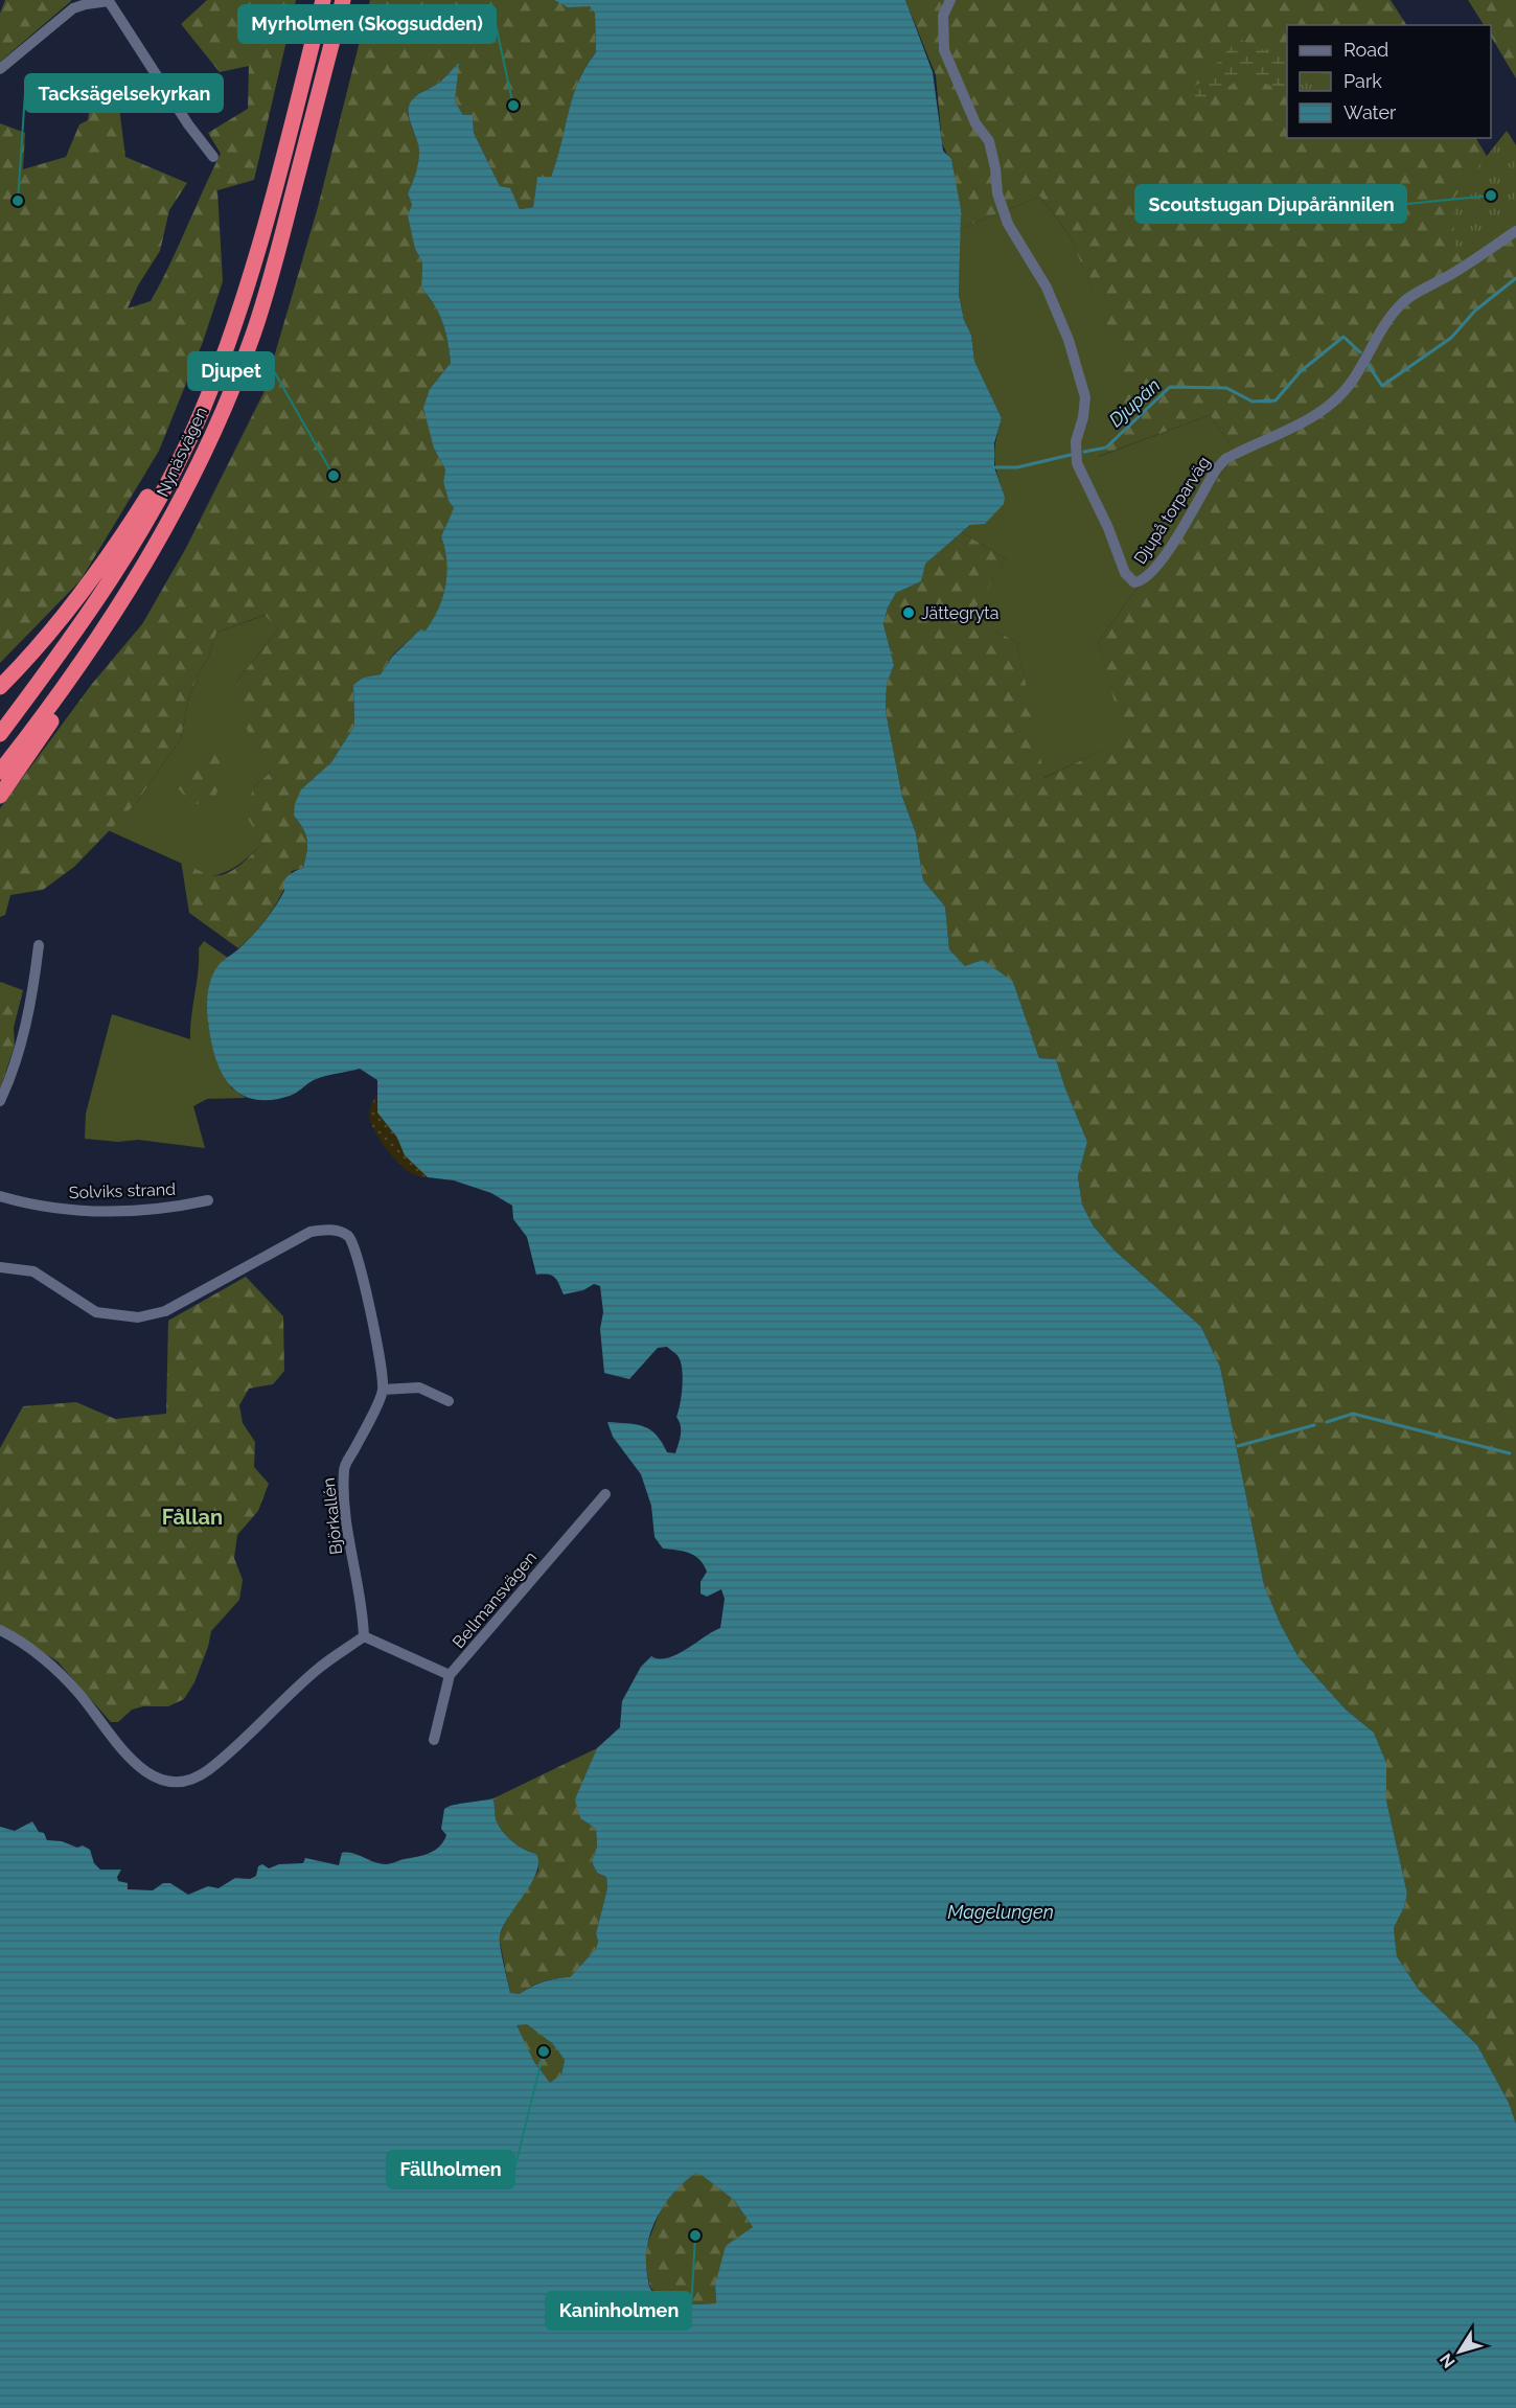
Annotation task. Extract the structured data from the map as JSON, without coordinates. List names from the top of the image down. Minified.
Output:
{"streets":{"highway":["Nynäsvägen"],"street":["Djupå torparväg","Solviks strand","Björkallén","Bellmansvägen"]},"districts":["Fållan"],"water":["Djupån","Magelungen"],"places":["Myrholmen (Skogsudden)","Scoutstugan Djupårännilen","Tacksägelsekyrkan","Djupet","Jättegryta","Fällholmen","Kaninholmen"],"legend":["Road","Park","Water"],"north":"bottom left"}
